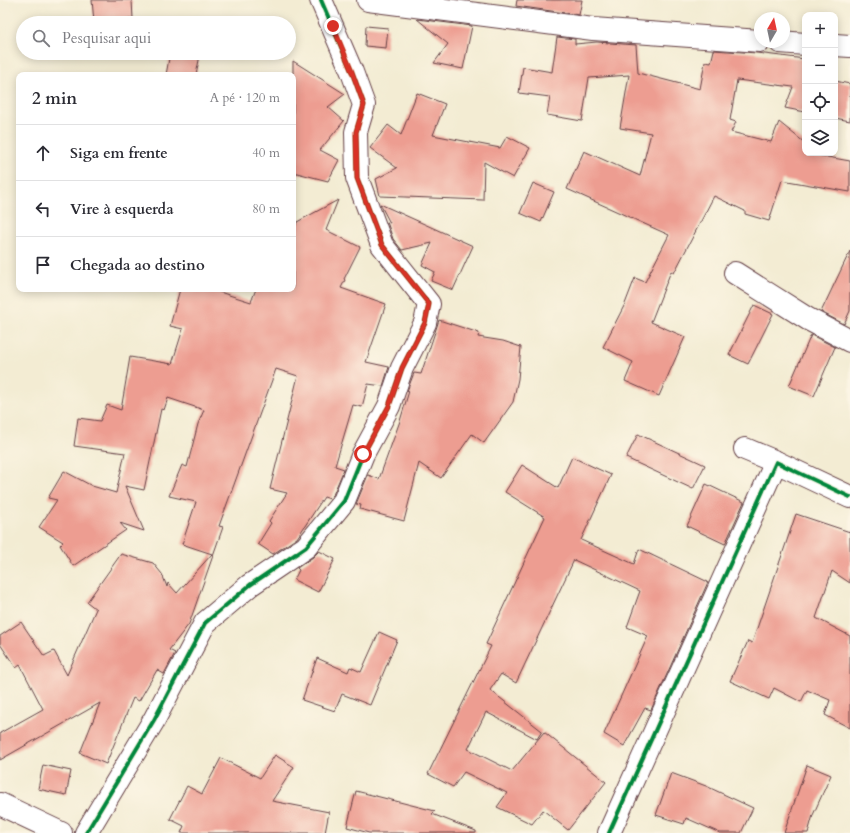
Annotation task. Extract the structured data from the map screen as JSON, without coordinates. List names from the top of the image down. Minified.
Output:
{"north":"top","page":{"map_buttons":["+","−"],"search":"Pesquisar aqui","heading":["2 min","A pé · 120 m"],"list":[["Siga em frente","40 m"],["Vire à esquerda","80 m"],"Chegada ao destino"]}}
